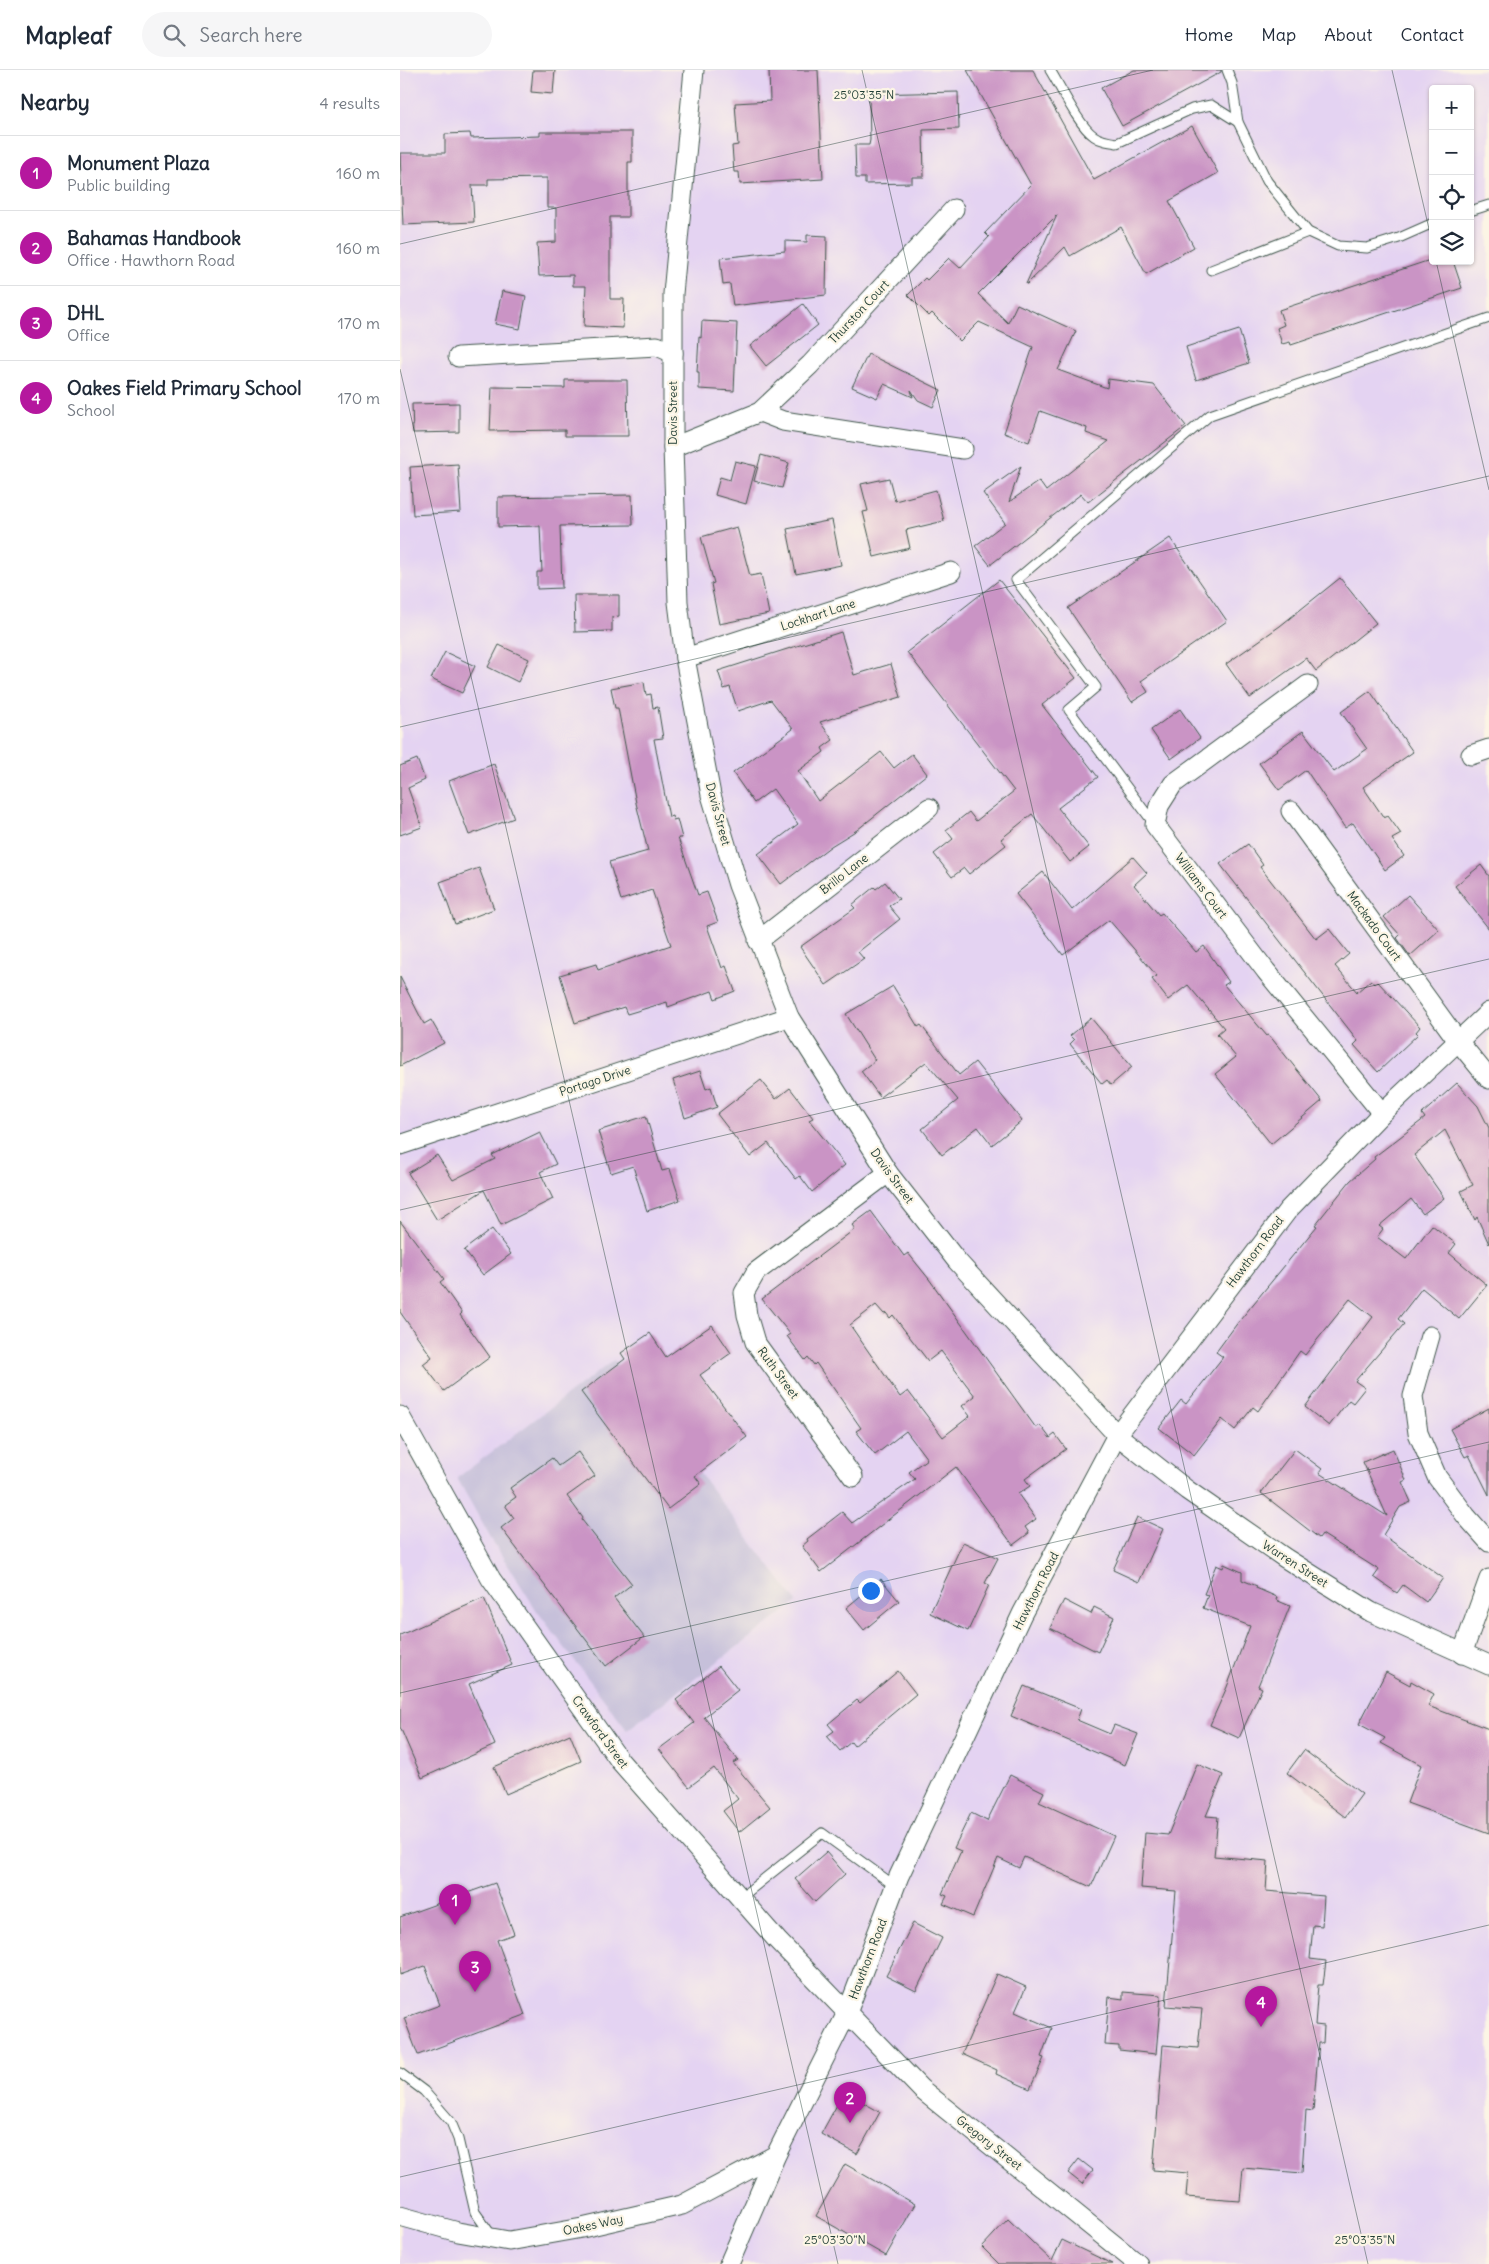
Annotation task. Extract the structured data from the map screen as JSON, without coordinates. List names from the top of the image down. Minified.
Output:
{"streets":{"street":["Thurston Court","Davis Street","Lockhart Lane","Brillo Lane","Williams Court","Mackado Court","Portago Drive","Hawthorn Road","Ruth Street","Warren Street","Crawford Street","Gregory Street","Oakes Way"]},"crossings":[["Thurston Court","Davis Street"],["Davis Street","Lockhart Lane"],["Davis Street","Brillo Lane"],["Davis Street","Portago Drive"],["Davis Street","Hawthorn Road"],["Davis Street","Ruth Street"],["Davis Street","Warren Street"],["Williams Court","Hawthorn Road"],["Mackado Court","Hawthorn Road"],["Hawthorn Road","Warren Street"],["Hawthorn Road","Crawford Street"],["Hawthorn Road","Gregory Street"],["Hawthorn Road","Oakes Way"],["Crawford Street","Gregory Street"]],"page":{"header":"Mapleaf","search":"Search here","nav":["Home","Map","About","Contact"],"heading":["Nearby","4 results"],"map_buttons":["+","−"],"list":[{"mark":"1","name":"Monument Plaza","note":"Public building","value":"160 m"},{"mark":"2","name":"Bahamas Handbook","note":"Office · Hawthorn Road","value":"160 m"},{"mark":"3","name":"DHL","note":"Office","value":"170 m"},{"mark":"4","name":"Oakes Field Primary School","note":"School","value":"170 m"}],"pins":["1","3","4","2"]},"coordinates":["25°03'35\"N","25°03'30\"N"]}
